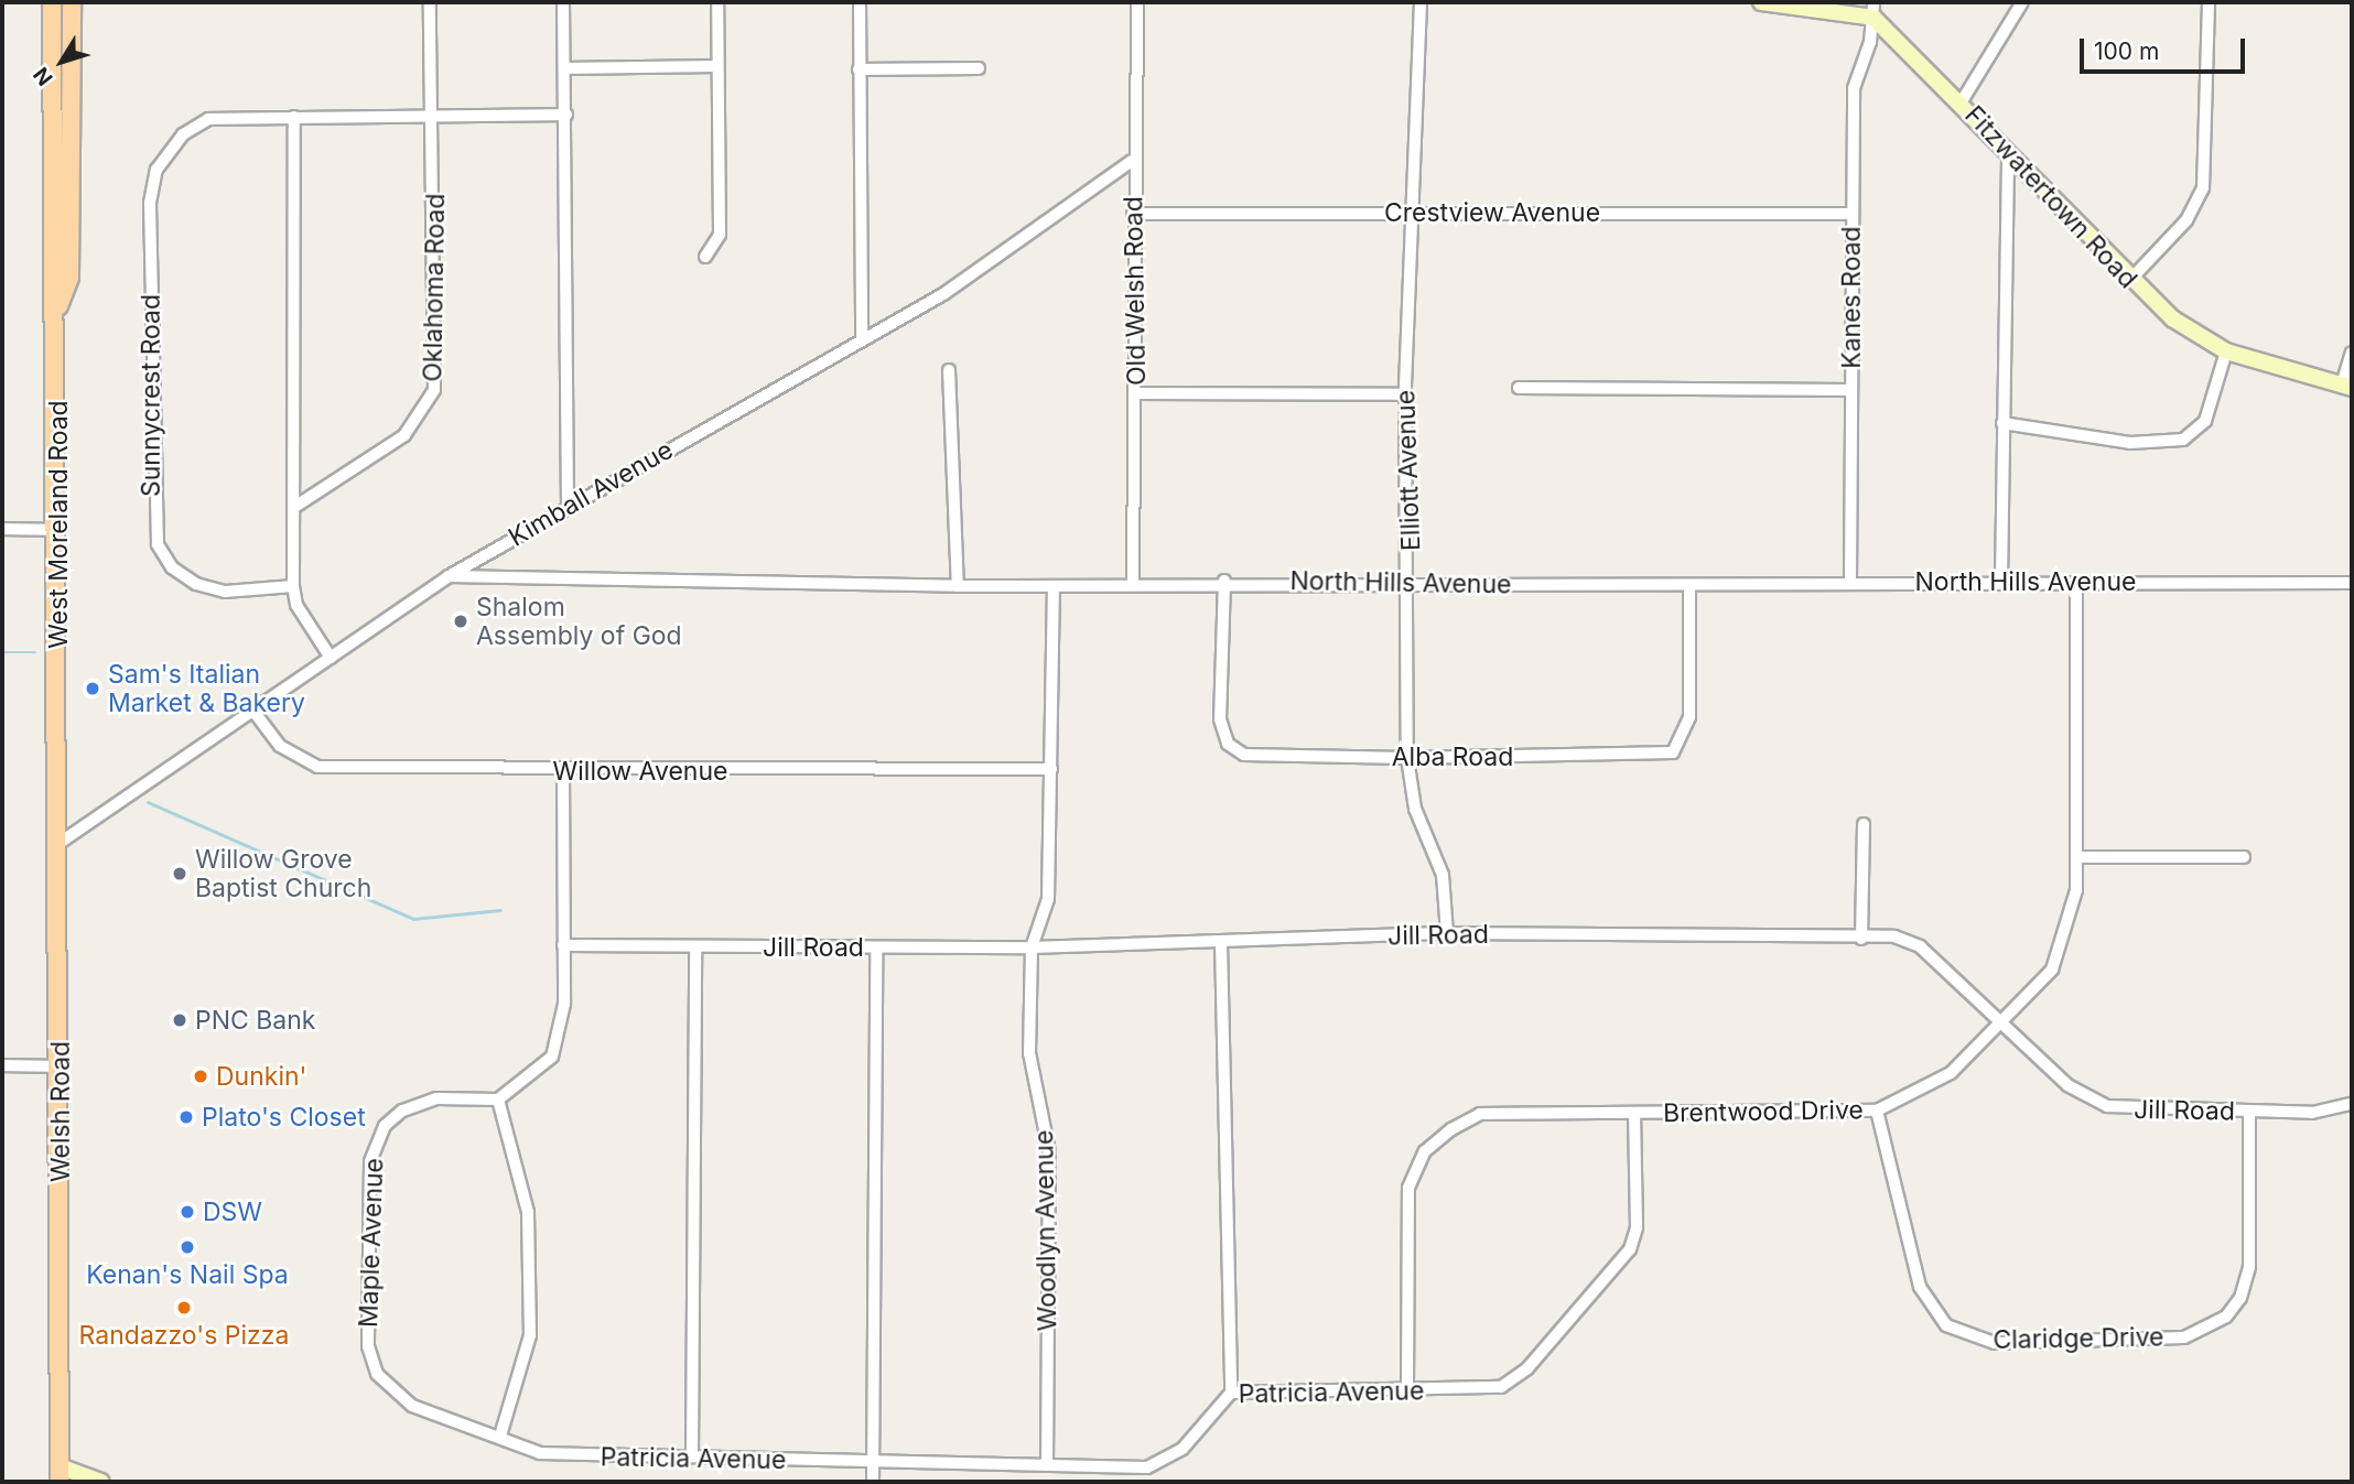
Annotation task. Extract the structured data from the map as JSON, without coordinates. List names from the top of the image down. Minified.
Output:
{"streets":{"main road":["West Moreland Road","Welsh Road"],"street":["Fitzwatertown Road","Crestview Avenue","Oklahoma Road","Old Welsh Road","Kanes Road","Sunnycrest Road","Elliott Avenue","Kimball Avenue","North Hills Avenue","Alba Road","Willow Avenue","Jill Road","Brentwood Drive","Woodlyn Avenue","Maple Avenue","Claridge Drive","Patricia Avenue"]},"crossings":[["Fitzwatertown Road","Kanes Road"],["Crestview Avenue","Old Welsh Road"],["Crestview Avenue","Kanes Road"],["Crestview Avenue","Elliott Avenue"],["Oklahoma Road","Sunnycrest Road"],["Old Welsh Road","Kimball Avenue"],["Old Welsh Road","North Hills Avenue"],["Kanes Road","North Hills Avenue"],["Elliott Avenue","North Hills Avenue"],["Elliott Avenue","Alba Road"],["Elliott Avenue","Jill Road"],["Kimball Avenue","North Hills Avenue"],["Kimball Avenue","Willow Avenue"],["Kimball Avenue","Welsh Road"],["West Moreland Road","Welsh Road"],["North Hills Avenue","Alba Road"],["North Hills Avenue","Brentwood Drive"],["North Hills Avenue","Woodlyn Avenue"],["Willow Avenue","Woodlyn Avenue"],["Jill Road","Brentwood Drive"],["Jill Road","Woodlyn Avenue"],["Jill Road","Claridge Drive"],["Brentwood Drive","Claridge Drive"],["Brentwood Drive","Patricia Avenue"],["Woodlyn Avenue","Patricia Avenue"],["Maple Avenue","Patricia Avenue"]],"places":["Shalom Assembly of God","Sam's Italian Market & Bakery","Willow Grove Baptist Church","PNC Bank","Dunkin'","Plato's Closet","DSW","Kenan's Nail Spa","Randazzo's Pizza"],"scale_bar":"100 m","north":"bottom left"}
